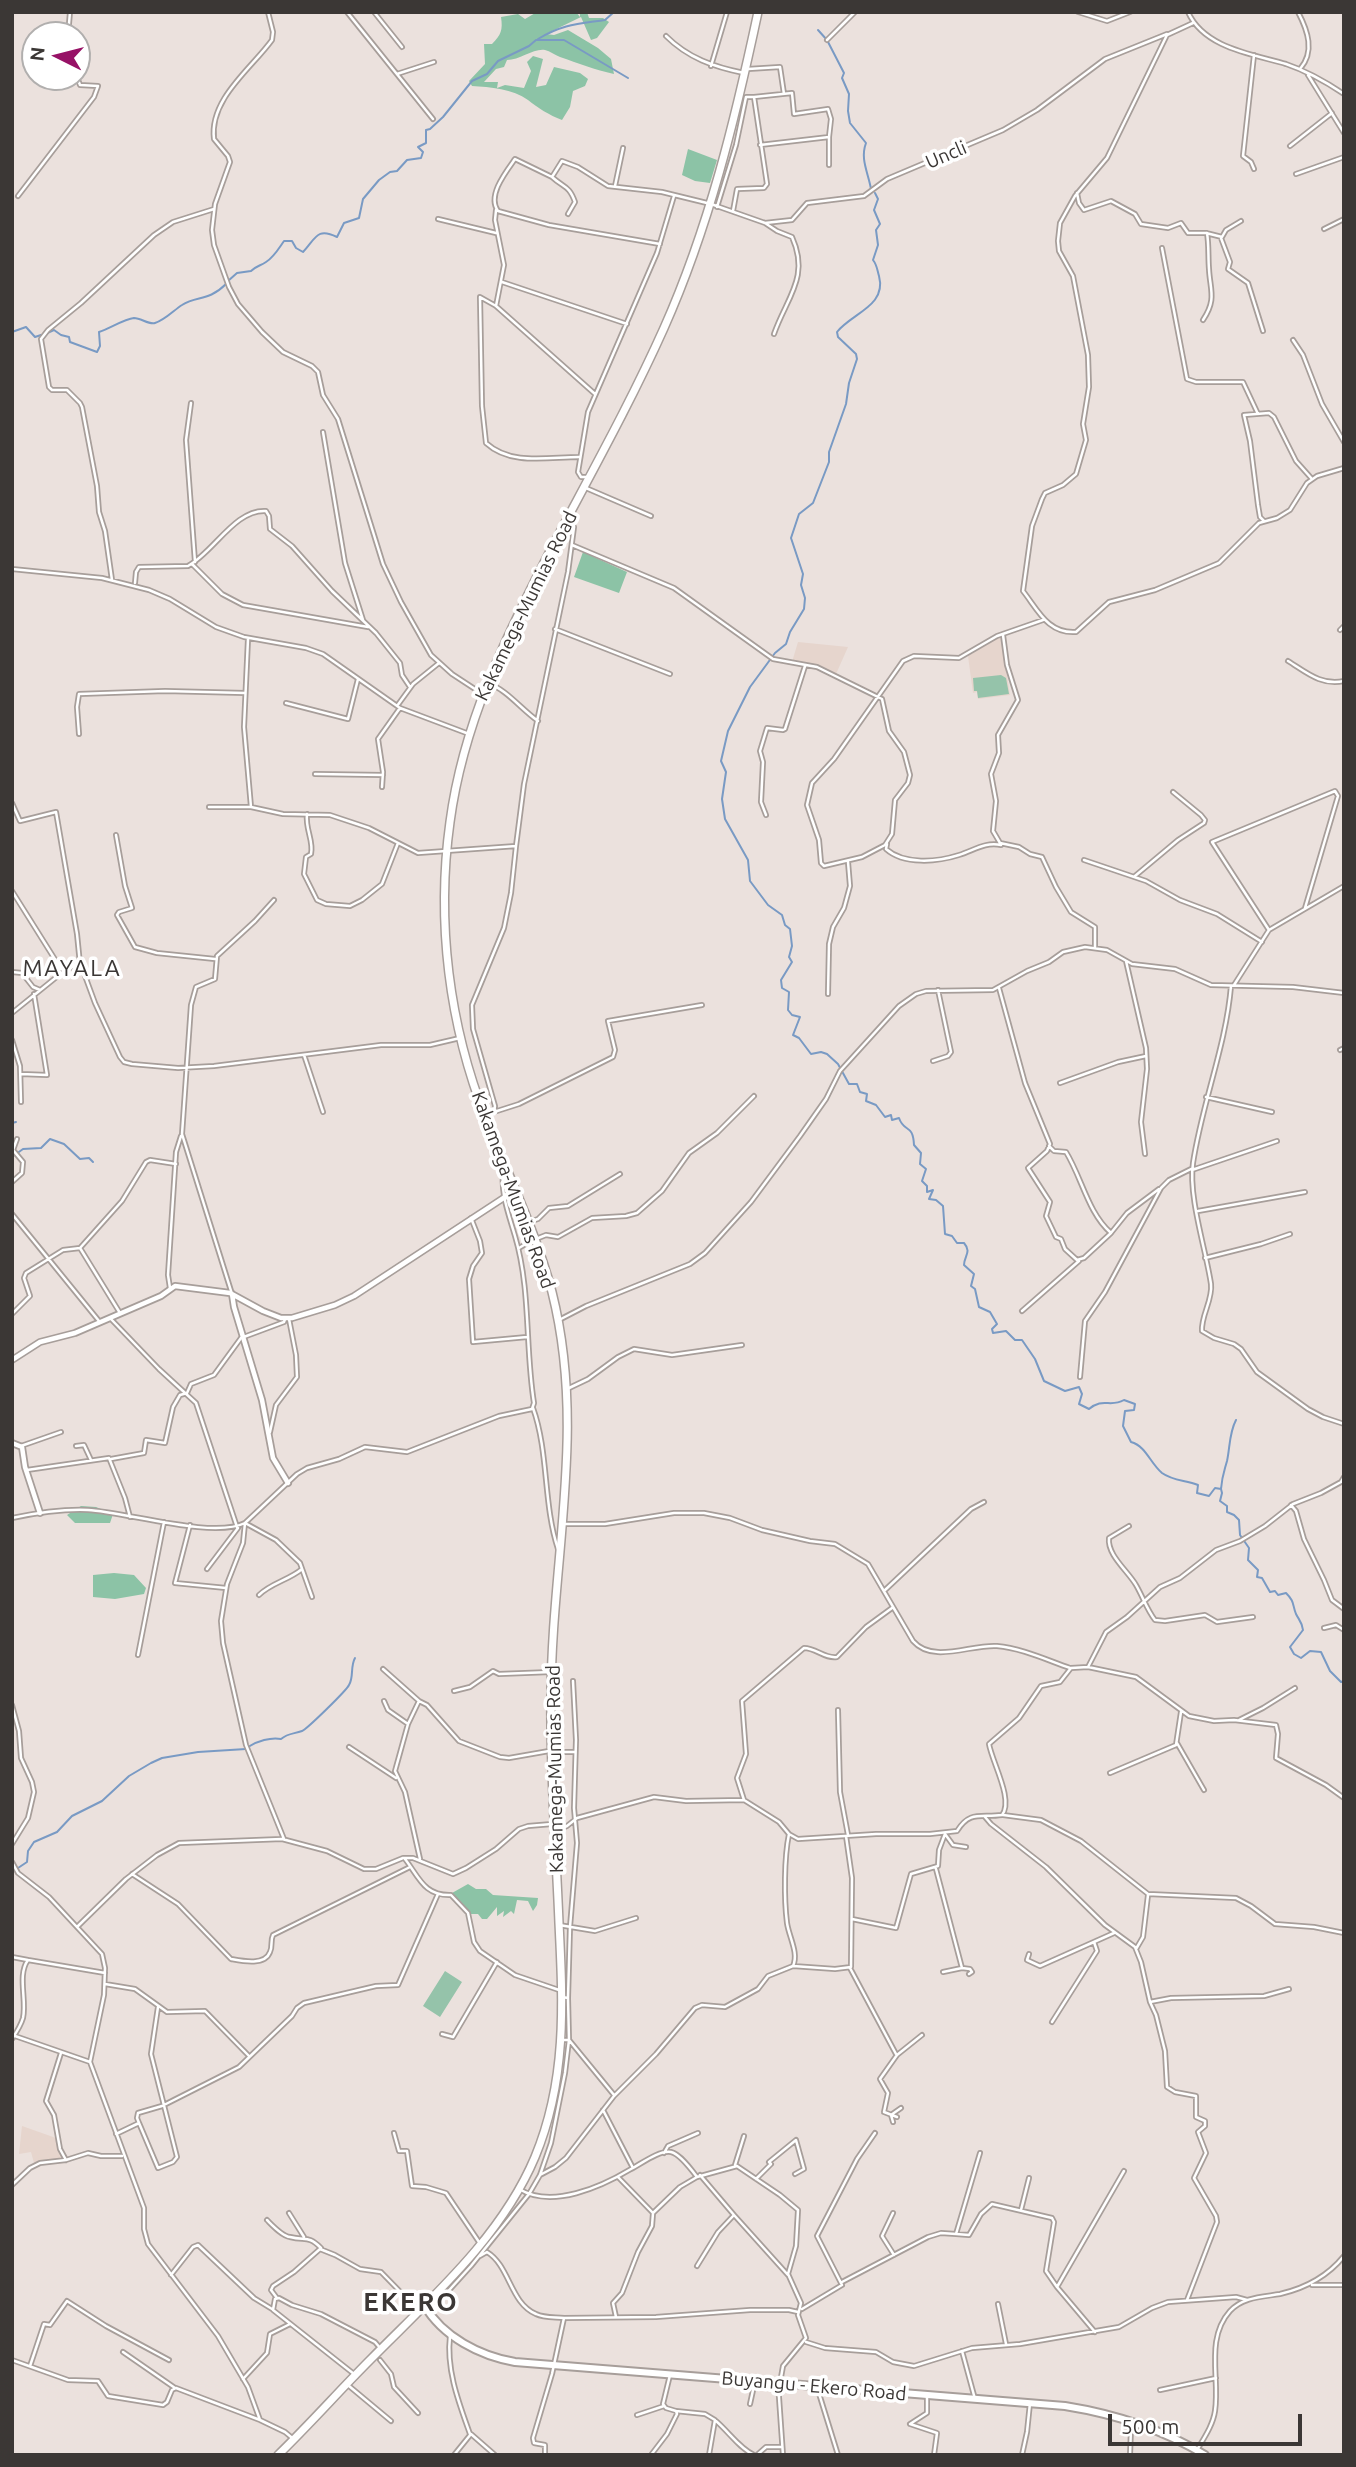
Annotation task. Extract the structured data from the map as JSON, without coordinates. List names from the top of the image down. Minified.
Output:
{"streets":{"highway":["Kakamega-Mumias Road"],"main road":["Buyangu - Ekero Road"],"street":["Uncli"]},"crossings":[["Kakamega-Mumias Road","Buyangu - Ekero Road"]],"districts":["MAYALA","EKERO"],"scale_bar":"500 m","north":"left"}
